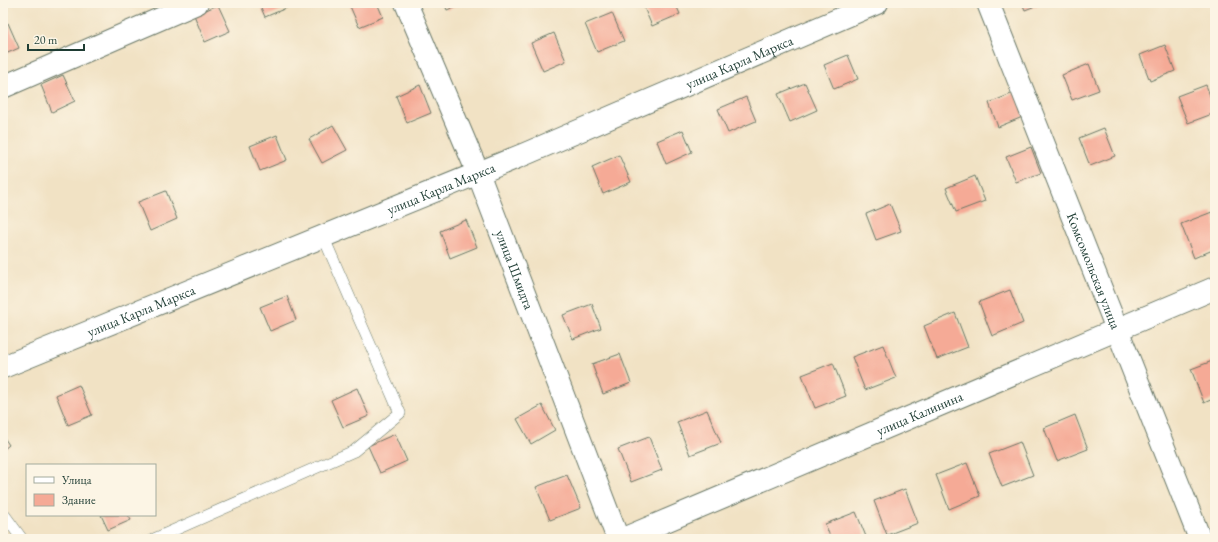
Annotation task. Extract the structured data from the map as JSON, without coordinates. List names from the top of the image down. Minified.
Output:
{"streets":{"street":["улица Карла Маркса","улица Шмидта","Комсомольская улица","улица Калинина"]},"crossings":[["улица Карла Маркса","улица Шмидта"],["Комсомольская улица","улица Калинина"]],"legend":["Улица","Здание"],"scale_bar":"20 m"}
